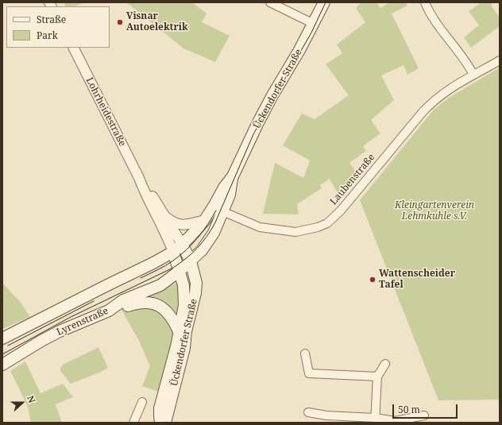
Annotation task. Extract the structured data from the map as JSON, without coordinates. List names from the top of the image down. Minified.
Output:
{"streets":{"main road":["Ückendorfer Straße","Lyrenstraße"],"street":["Lohrheidestraße","Laubenstraße"]},"crossings":[["Ückendorfer Straße","Lohrheidestraße"],["Ückendorfer Straße","Laubenstraße"],["Ückendorfer Straße","Lyrenstraße"]],"parks":["Kleingartenverein Lehmkuhle s.V."],"places":["Visnar Autoelektrik","Wattenscheider Tafel"],"legend":["Straße","Park"],"scale_bar":"50 m","north":"right"}
